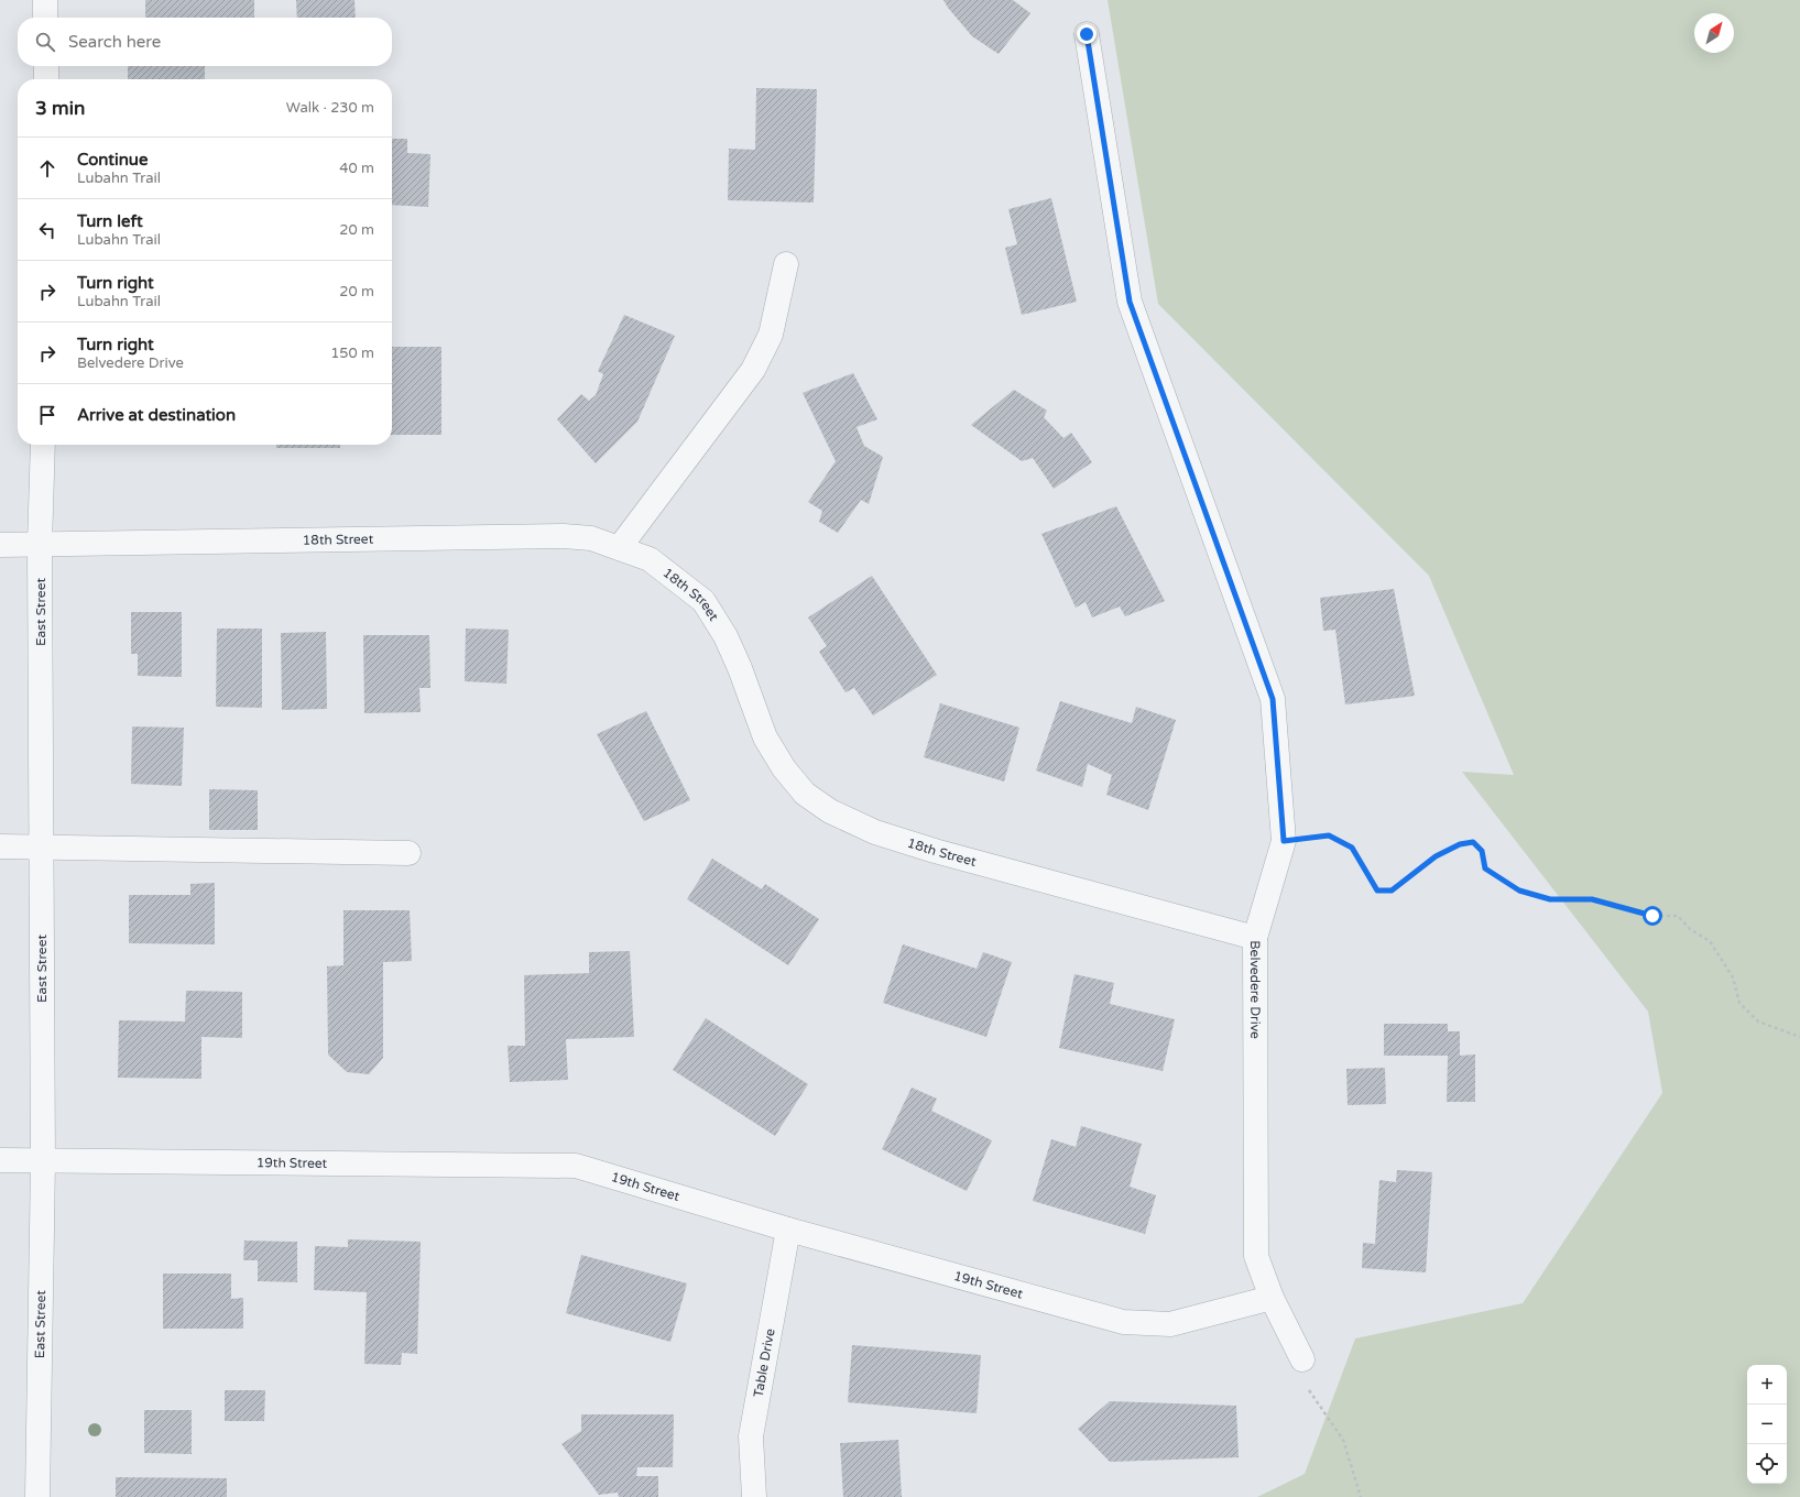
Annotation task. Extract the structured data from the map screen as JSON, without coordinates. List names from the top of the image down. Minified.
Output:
{"streets":{"street":["18th Street","East Street","Belvedere Drive","19th Street","Table Drive"]},"crossings":[["18th Street","East Street"],["18th Street","Belvedere Drive"],["East Street","19th Street"],["Belvedere Drive","19th Street"],["19th Street","Table Drive"]],"north":"top right","page":{"search":"Search here","heading":["3 min","Walk · 230 m"],"list":[["Continue","Lubahn Trail","40 m"],["Turn left","Lubahn Trail","20 m"],["Turn right","Lubahn Trail","20 m"],["Turn right","Belvedere Drive","150 m"],"Arrive at destination"],"map_buttons":["+","−"]}}
